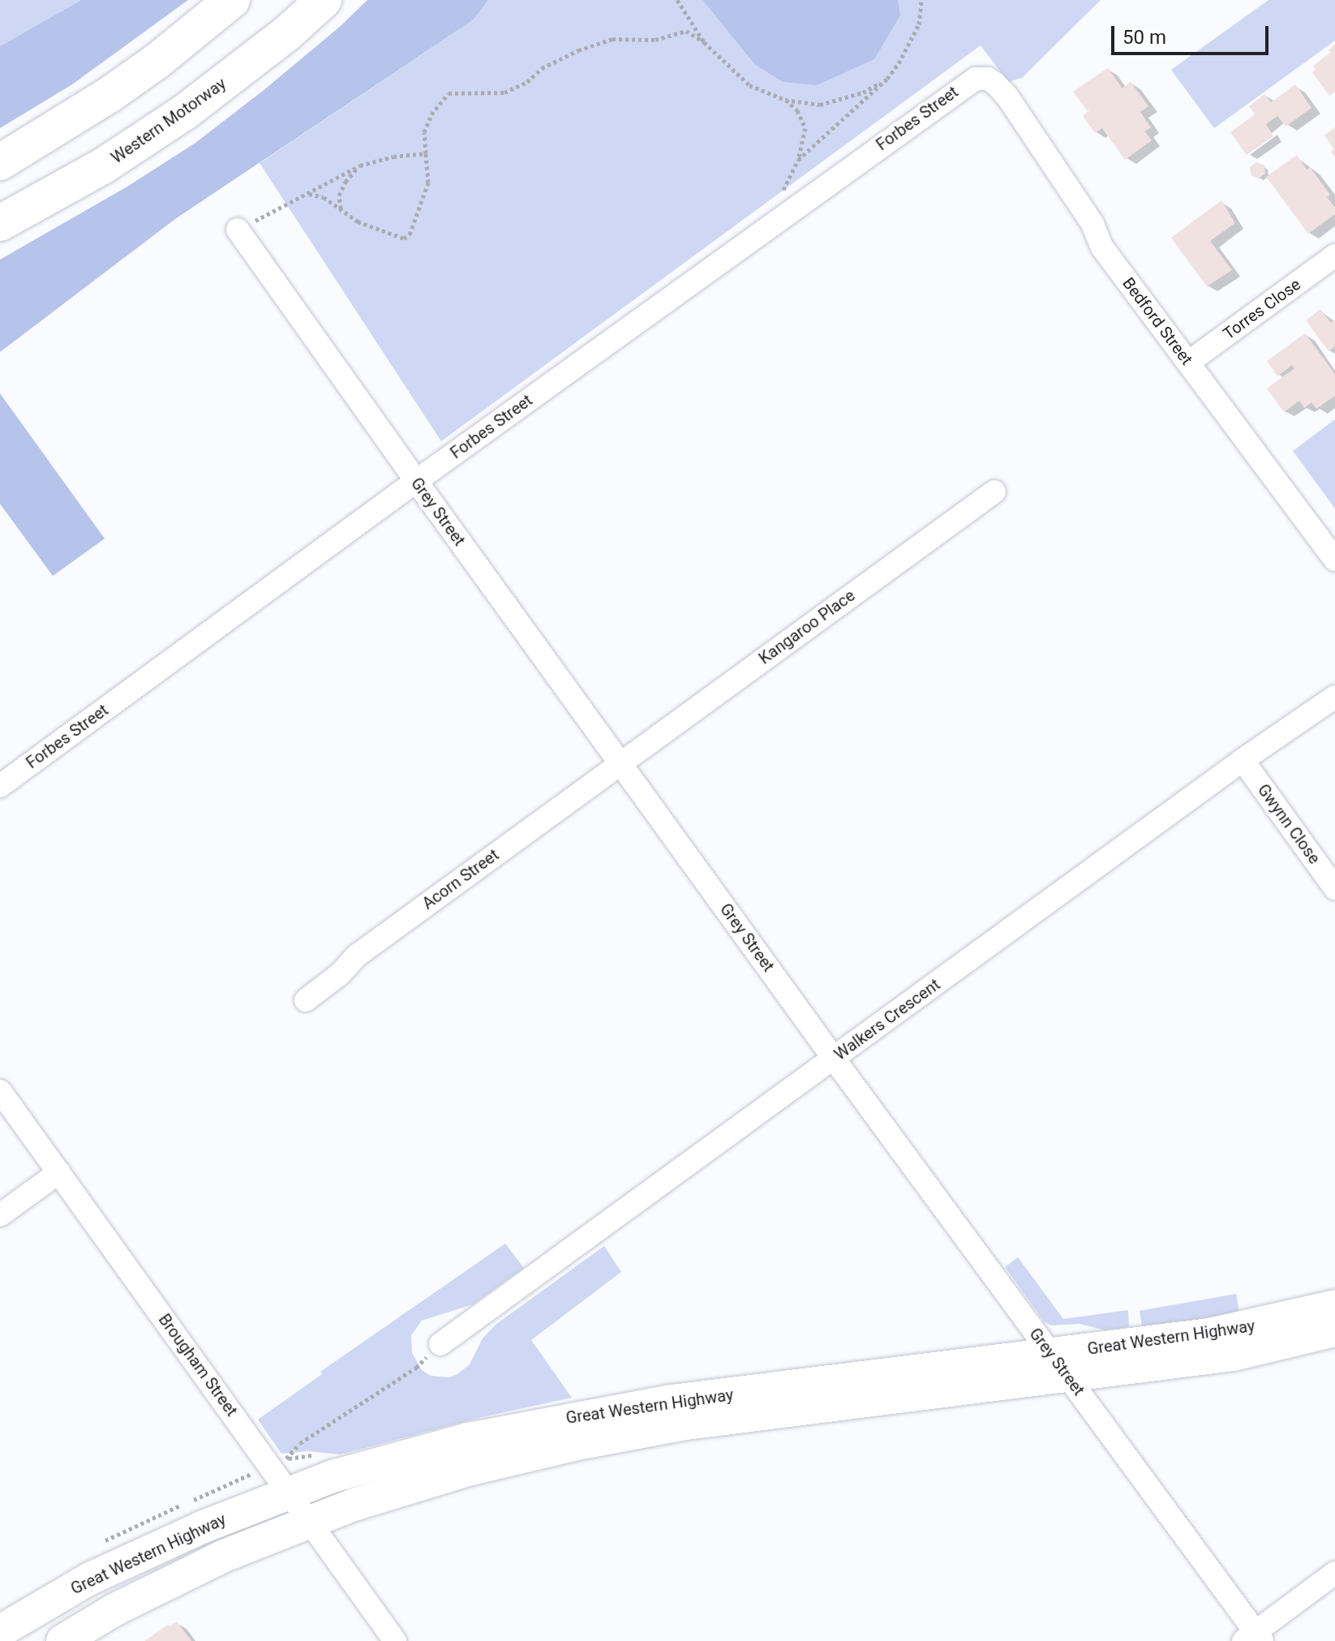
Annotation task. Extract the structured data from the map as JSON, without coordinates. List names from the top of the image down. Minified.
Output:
{"streets":{"highway":["Western Motorway"],"main road":["Great Western Highway"],"street":["Forbes Street","Torres Close","Bedford Street","Grey Street","Kangaroo Place","Gwynn Close","Acorn Street","Walkers Crescent","Brougham Street"]},"crossings":[["Forbes Street","Bedford Street"],["Forbes Street","Grey Street"],["Torres Close","Bedford Street"],["Grey Street","Kangaroo Place"],["Grey Street","Acorn Street"],["Grey Street","Walkers Crescent"],["Grey Street","Great Western Highway"],["Kangaroo Place","Acorn Street"],["Gwynn Close","Walkers Crescent"],["Great Western Highway","Brougham Street"]],"scale_bar":"50 m"}
